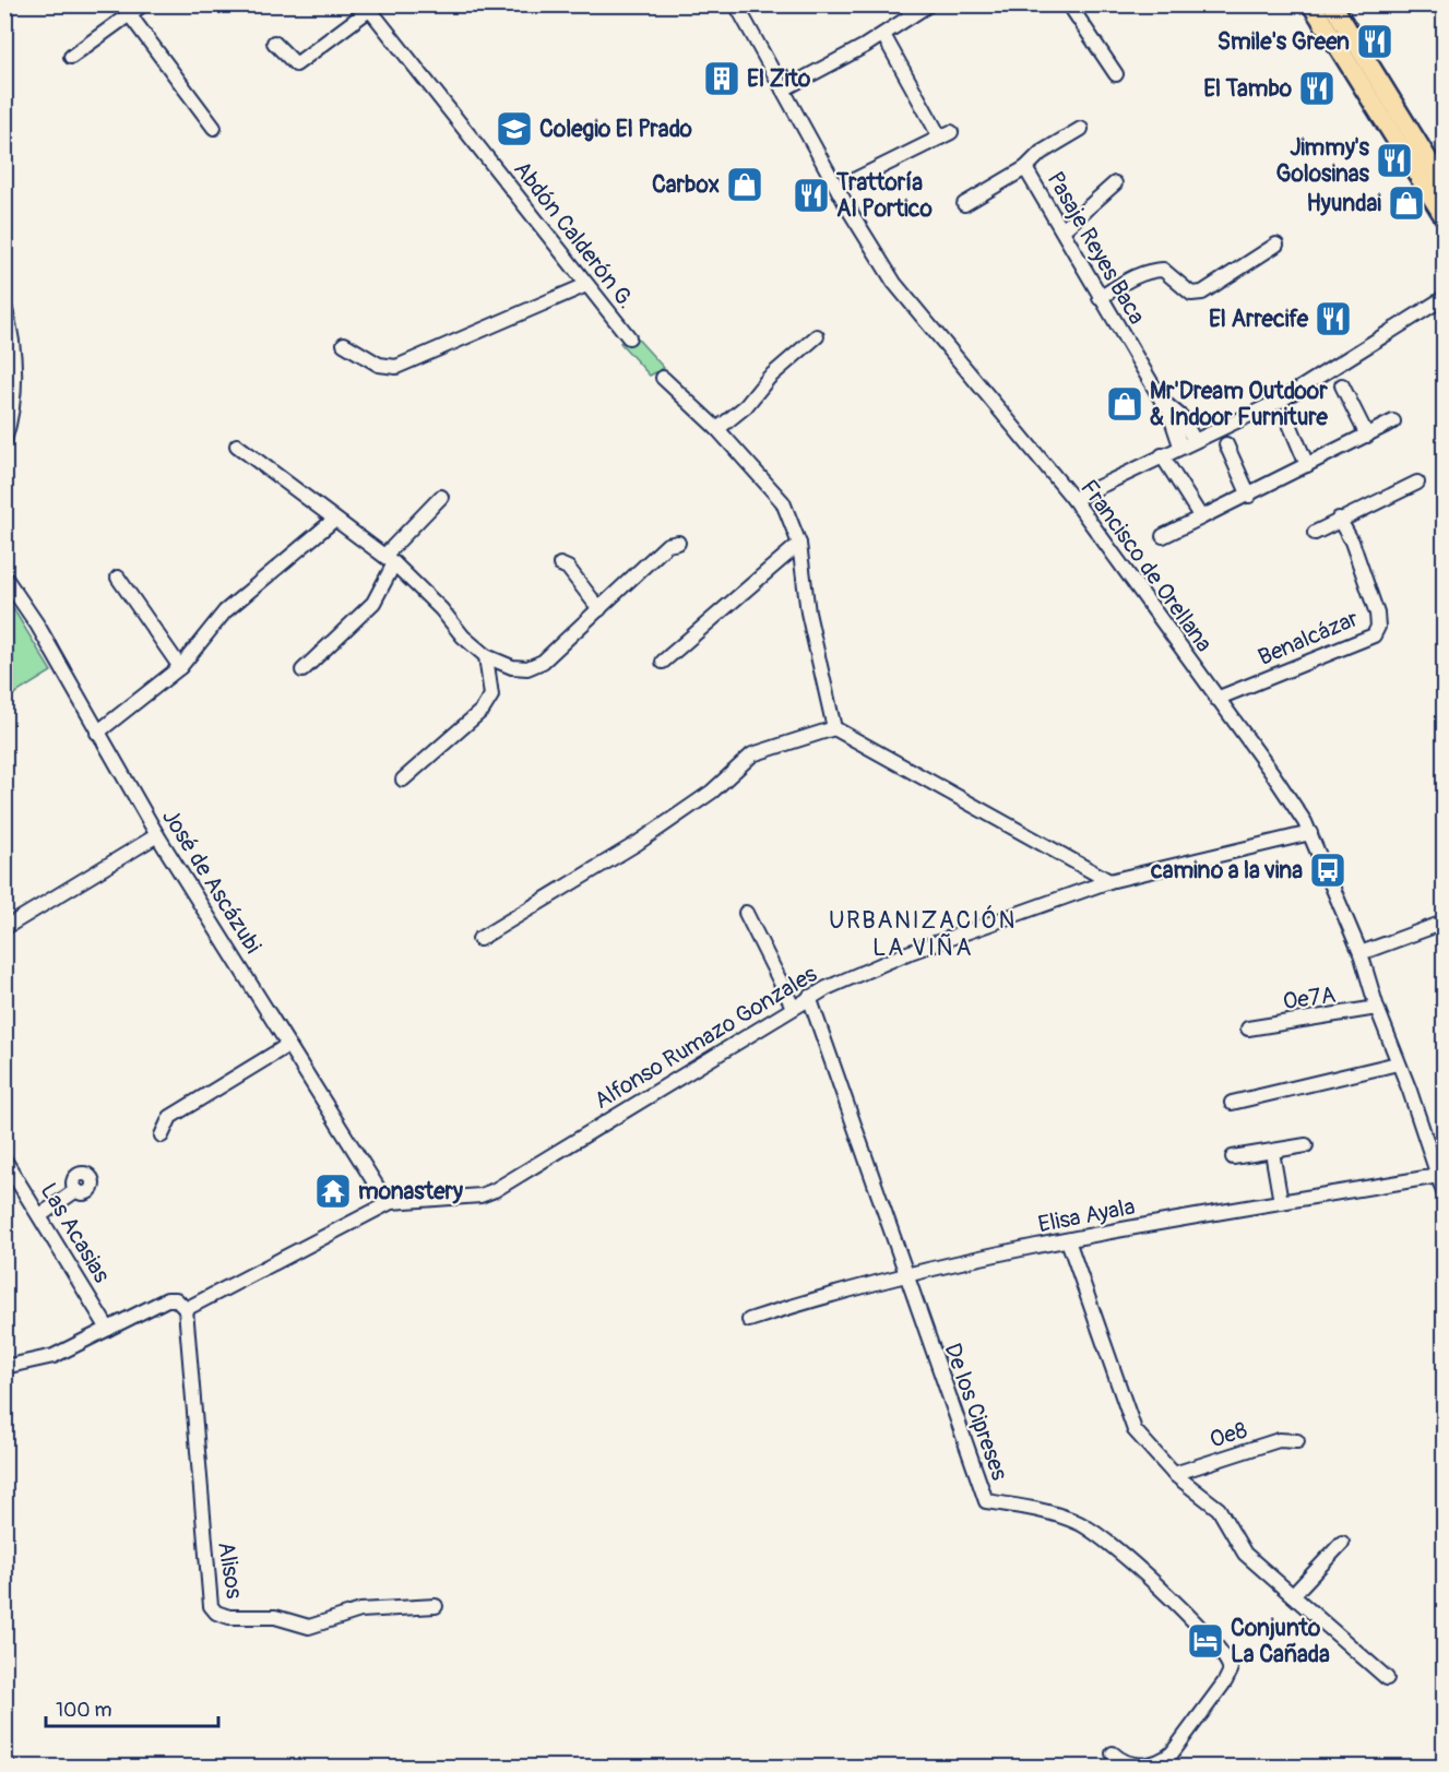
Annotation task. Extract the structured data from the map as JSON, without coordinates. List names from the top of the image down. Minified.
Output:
{"streets":{"street":["Abdón Calderón G.","Pasaje Reyes Baca","Francisco de Orellana","Benalcázar","José de Ascázubi","Oe7A","Alfonso Rumazo Gonzales","Elisa Ayala","Las Acasias","De los Cipreses","Oe8","Alisos"]},"crossings":[["Francisco de Orellana","Benalcázar"],["Francisco de Orellana","Oe7A"],["Francisco de Orellana","Alfonso Rumazo Gonzales"],["Francisco de Orellana","Elisa Ayala"],["José de Ascázubi","Alfonso Rumazo Gonzales"],["Alfonso Rumazo Gonzales","De los Cipreses"],["Elisa Ayala","De los Cipreses"]],"districts":["URBANIZACIÓN LA VIÑA"],"places":{"restaurant":["Smile's Green","El Tambo","Jimmy's Golosinas","Trattoría Al Portico","El Arrecife"],"building":["El Zito"],"school or university":["Colegio El Prado"],"shop":["Carbox","Hyundai","Mr'Dream Outdoor & Indoor Furniture"],"bus stop":["camino a la vina"],"temple":["monastery"],"hotel":["Conjunto La Cañada"]},"scale_bar":"100 m"}
